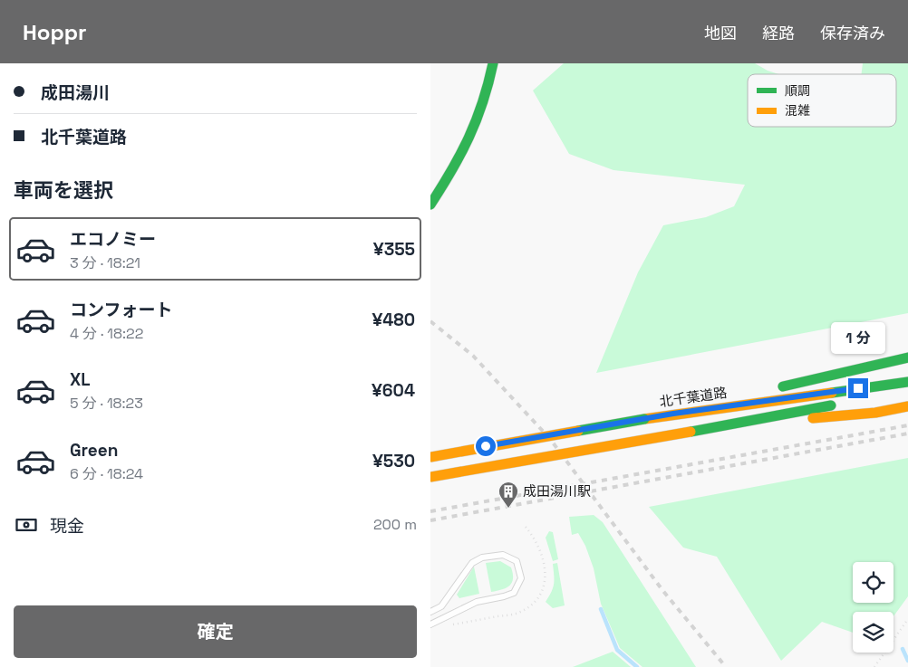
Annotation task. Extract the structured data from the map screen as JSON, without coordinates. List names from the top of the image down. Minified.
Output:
{"streets":{"main road":["北千葉道路"]},"places":{"building":["成田湯川駅"]},"legend":["順調","混雑"],"page":{"header":"Hoppr","nav":["地図","経路","保存済み"],"banner":["成田湯川","北千葉道路"],"heading":"車両を選択","list":[{"name":"エコノミー","note":"3 分 · 18:21","value":"¥355"},{"name":"コンフォート","note":"4 分 · 18:22","value":"¥480"},{"name":"XL","note":"5 分 · 18:23","value":"¥604"},{"name":"Green","note":"6 分 · 18:24","value":"¥530"}],"bubble":"1 分","pay":["現金","200 m"],"buttons":"確定"}}
